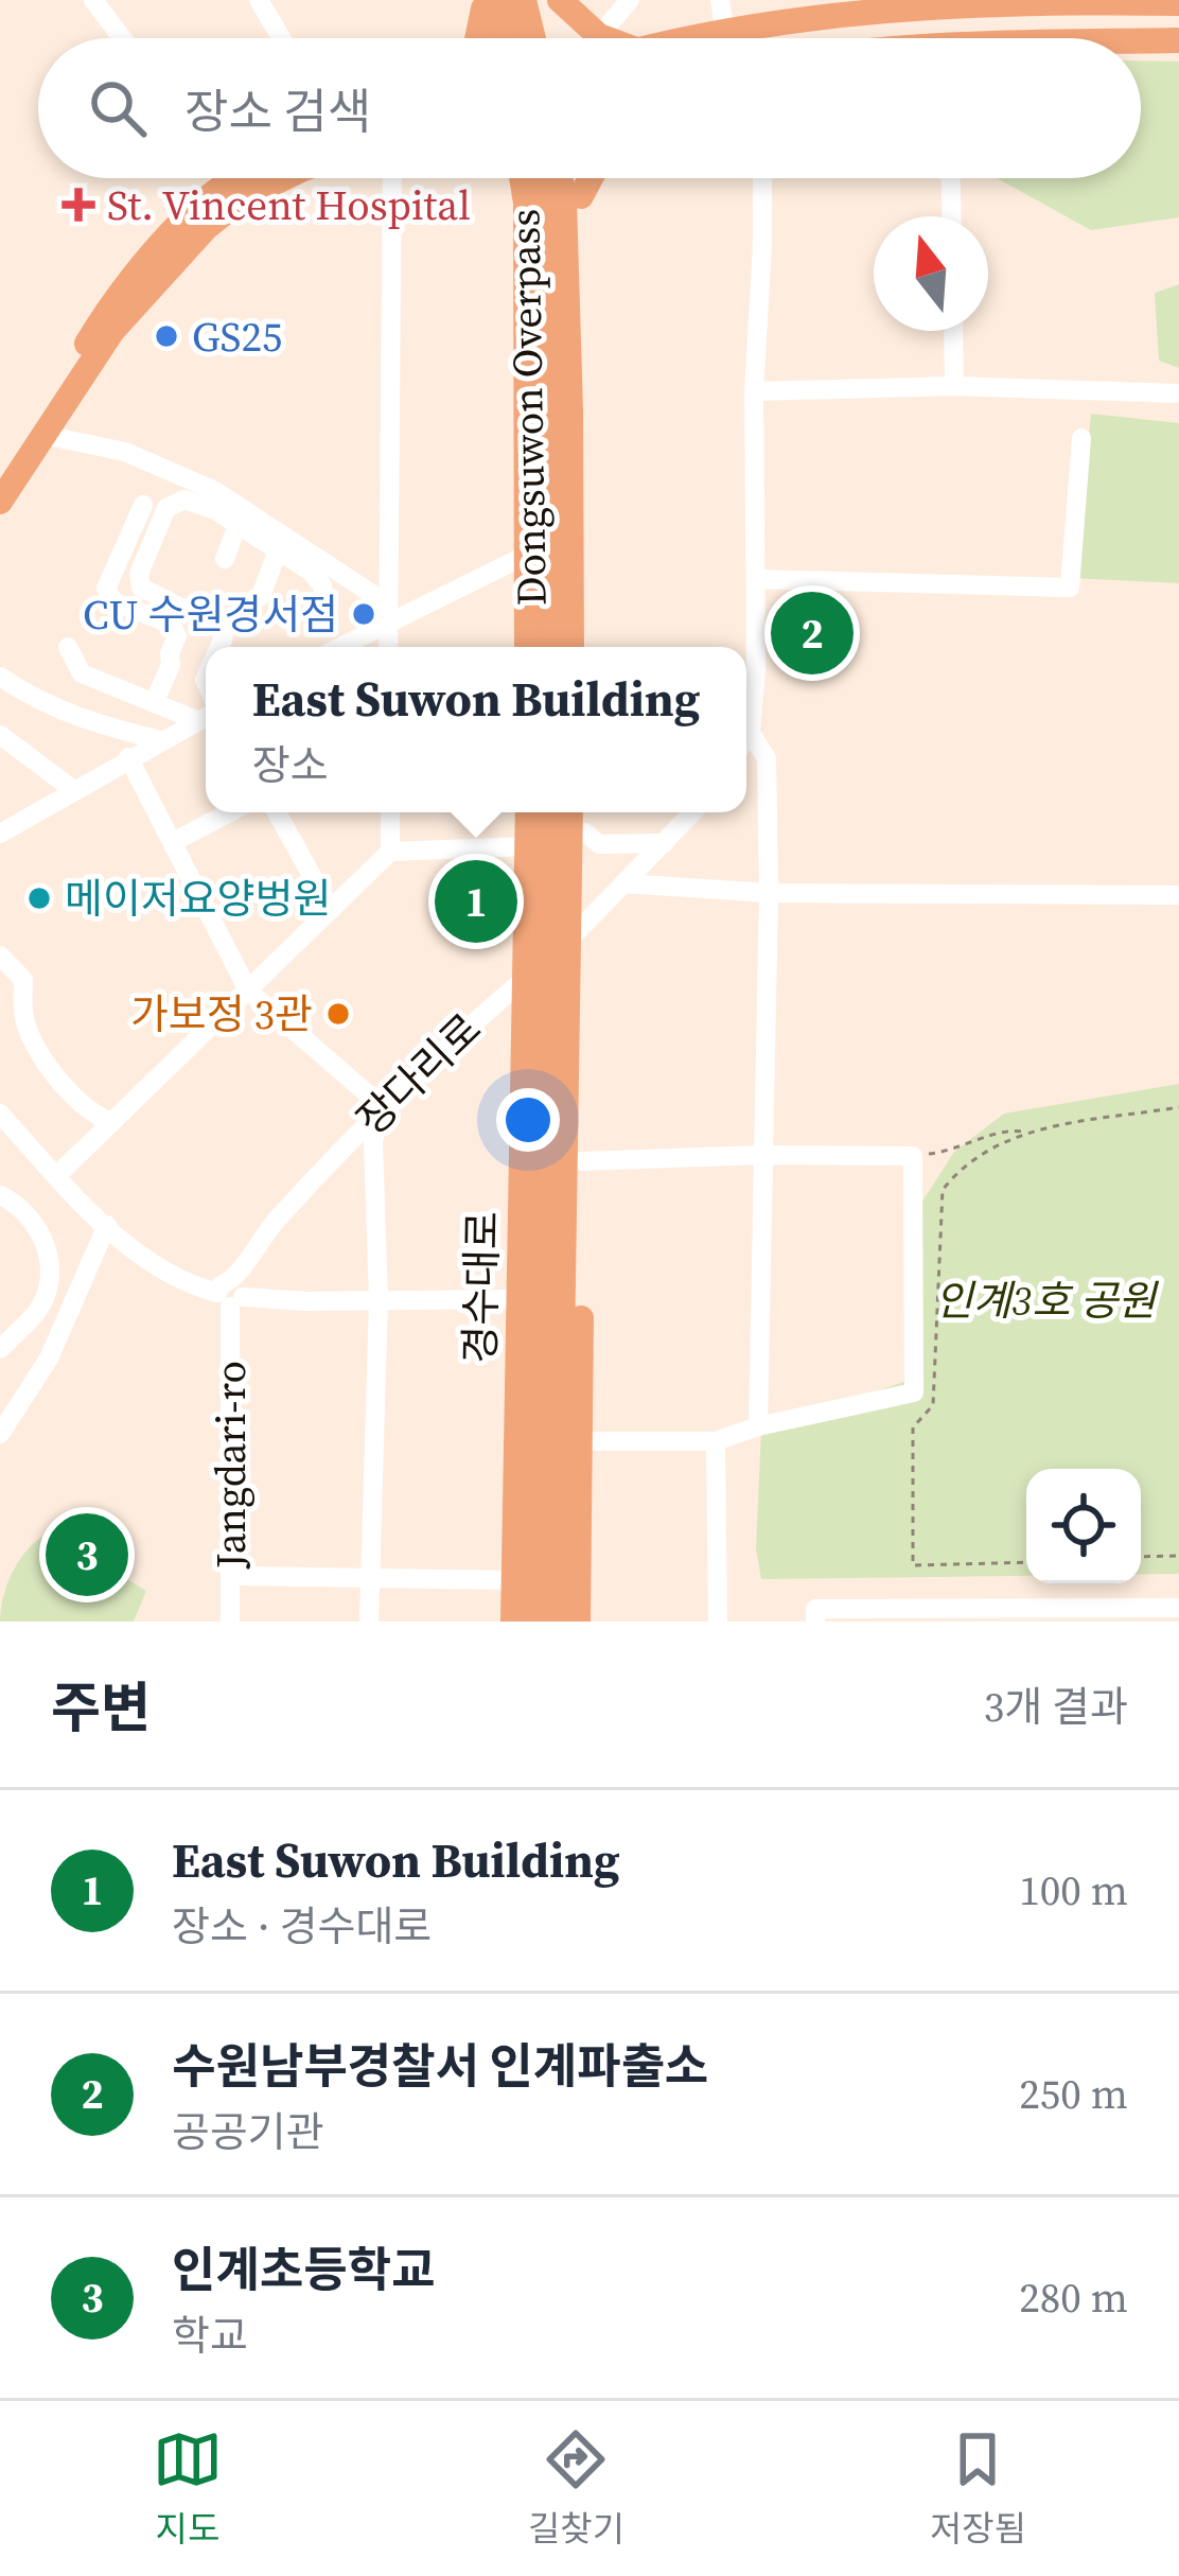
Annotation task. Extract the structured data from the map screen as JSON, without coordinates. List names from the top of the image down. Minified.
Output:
{"streets":{"main road":["Dongsuwon Overpass","경수대로"],"street":["장다리로","Jangdari-ro"]},"crossings":[["장다리로","경수대로"],["장다리로","Jangdari-ro"]],"parks":["인계3호 공원"],"places":{"health":["St. Vincent Hospital"],"other":["GS25","CU 수원경서점","메이저요양벙원","가보정 3관"]},"north":"top","page":{"search":"장소 검색","pins":["2","1","3"],"popup":["East Suwon Building","장소"],"heading":["주변","3개 결과"],"list":[{"mark":"1","name":"East Suwon Building","note":"장소 · 경수대로","value":"100 m"},{"mark":"2","name":"수원남부경찰서 인계파출소","note":"공공기관","value":"250 m"},{"mark":"3","name":"인계초등학교","note":"학교","value":"280 m"}],"nav":["지도","길찾기","저장됨"]}}
